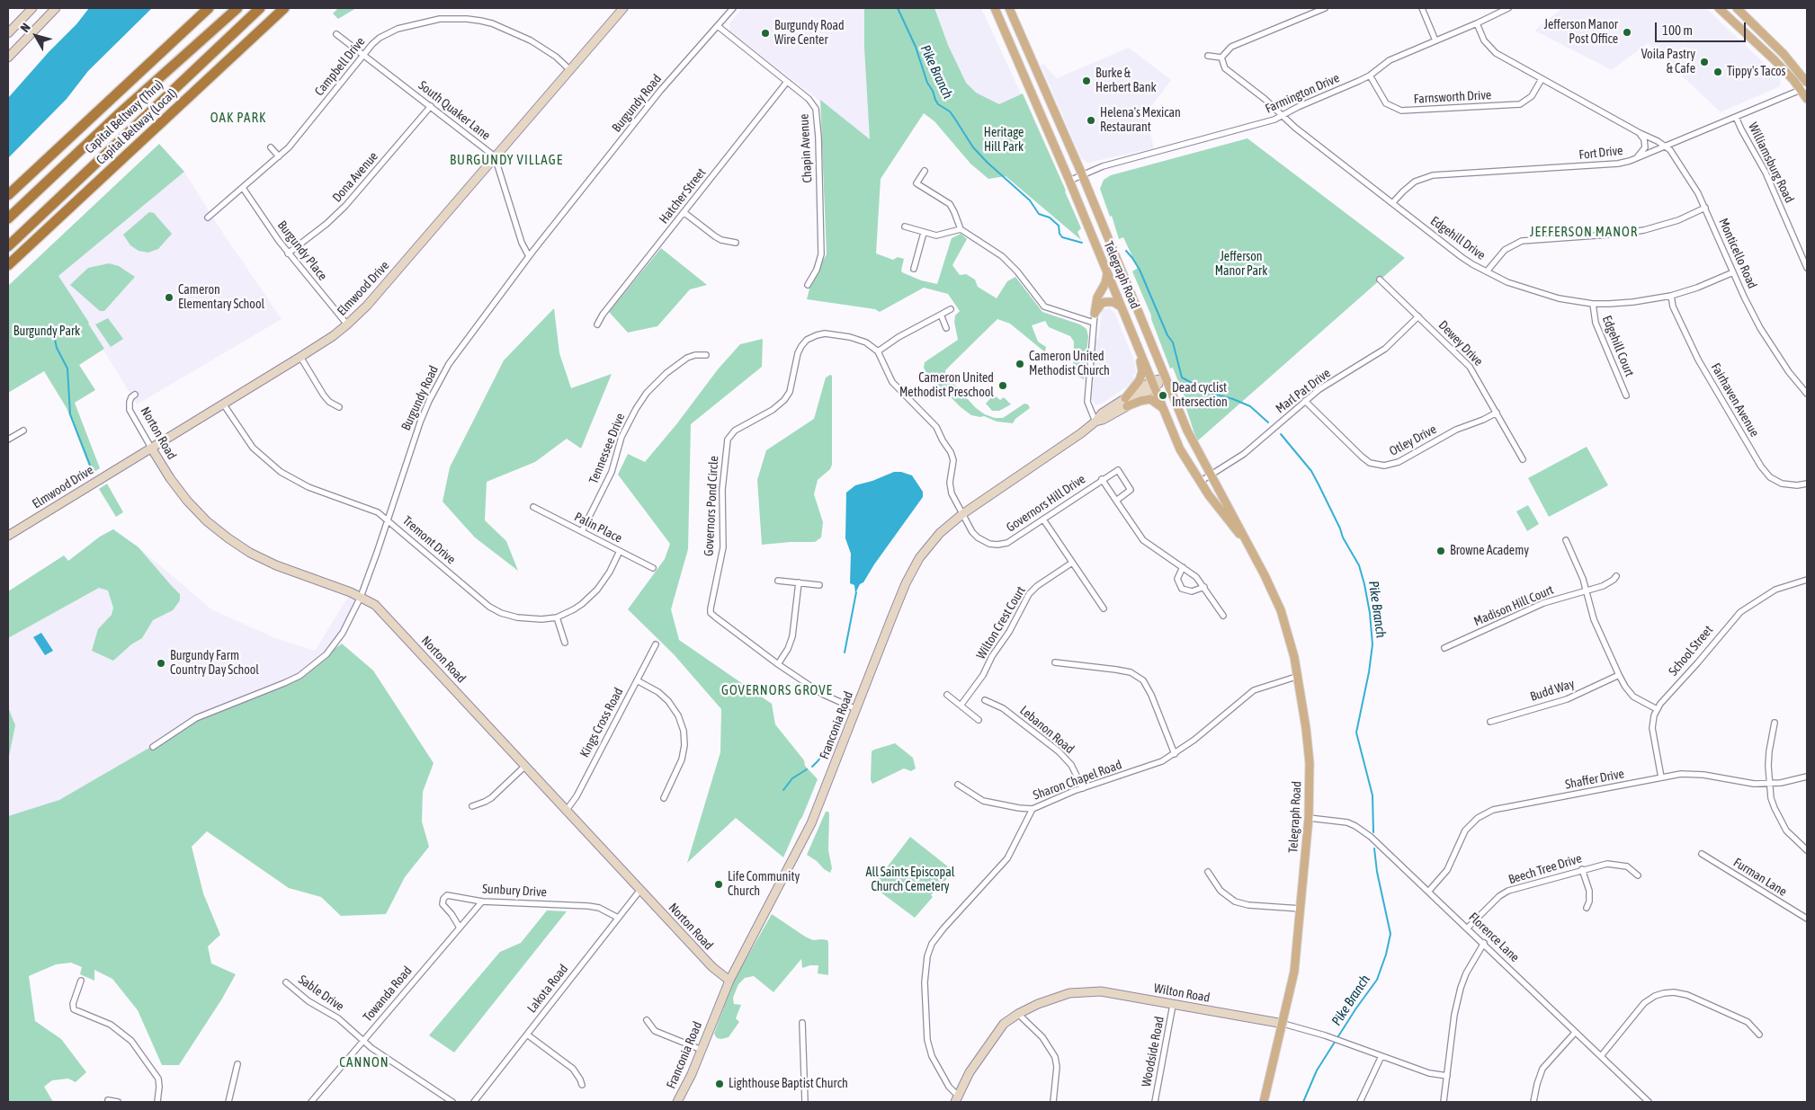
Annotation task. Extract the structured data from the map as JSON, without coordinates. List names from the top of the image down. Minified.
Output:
{"streets":{"highway":["Capital Beltway (Thru)","Capital Beltway (Local)"],"main road":["Telegraph Road"],"street":["Campbell Drive","Farmington Drive","Farnsworth Drive","Burgundy Road","South Quaker Lane","Chapin Avenue","Fort Drive","Williamsburg Road","Dona Avenue","Hatcher Street","Edgehill Drive","Burgundy Place","Monticello Road","Elmwood Drive","Dewey Drive","Edgehill Court","Marl Pat Drive","Fairhaven Avenue","Norton Road","Otley Drive","Tennessee Drive","Governors Hill Drive","Governors Pond Circle","Palin Place","Tremont Drive","Madison Hill Court","Wilton Crest Court","School Street","Budd Way","Kings Cross Road","Franconia Road","Lebanon Road","Shaffer Drive","Sharon Chapel Road","Beech Tree Drive","Furman Lane","Sunbury Drive","Florence Lane","Lakota Road","Sable Drive","Wilton Road","Towanda Road","Woodside Road"]},"crossings":[["Campbell Drive","South Quaker Lane"],["Campbell Drive","Burgundy Place"],["Campbell Drive","Elmwood Drive"],["Farmington Drive","Farnsworth Drive"],["Farmington Drive","Edgehill Drive"],["Farmington Drive","Monticello Road"],["Farmington Drive","Telegraph Road"],["Farnsworth Drive","Monticello Road"],["Burgundy Road","South Quaker Lane"],["Burgundy Road","Chapin Avenue"],["Burgundy Road","Norton Road"],["Burgundy Road","Tremont Drive"],["South Quaker Lane","Dona Avenue"],["South Quaker Lane","Elmwood Drive"],["Chapin Avenue","Hatcher Street"],["Fort Drive","Williamsburg Road"],["Fort Drive","Edgehill Drive"],["Fort Drive","Monticello Road"],["Dona Avenue","Burgundy Place"],["Edgehill Drive","Monticello Road"],["Edgehill Drive","Edgehill Court"],["Edgehill Drive","Fairhaven Avenue"],["Burgundy Place","Elmwood Drive"],["Telegraph Road","Marl Pat Drive"],["Telegraph Road","Franconia Road"],["Telegraph Road","Sharon Chapel Road"],["Telegraph Road","Florence Lane"],["Telegraph Road","Wilton Road"],["Elmwood Drive","Norton Road"],["Elmwood Drive","Tremont Drive"],["Dewey Drive","Marl Pat Drive"],["Dewey Drive","Otley Drive"],["Marl Pat Drive","Otley Drive"],["Norton Road","Kings Cross Road"],["Norton Road","Franconia Road"],["Norton Road","Lakota Road"],["Tennessee Drive","Palin Place"],["Governors Hill Drive","Franconia Road"],["Governors Pond Circle","Franconia Road"],["Palin Place","Tremont Drive"],["Lebanon Road","Sharon Chapel Road"],["Shaffer Drive","Florence Lane"],["Sharon Chapel Road","Wilton Road"],["Beech Tree Drive","Florence Lane"],["Sunbury Drive","Lakota Road"],["Sunbury Drive","Towanda Road"],["Sable Drive","Towanda Road"],["Wilton Road","Woodside Road"]],"districts":["OAK PARK","BURGUNDY VILLAGE","JEFFERSON MANOR","GOVERNORS GROVE","CANNON"],"water":["Pike Branch"],"parks":["Heritage Hill Park","Jefferson Manor Park","Burgundy Park","All Saints Episcopal Church Cemetery"],"places":["Jefferson Manor Post Office","Burgundy Road Wire Center","Voila Pastry & Cafe","Tippy's Tacos","Burke & Herbert Bank","Helena's Mexican Restaurant","Cameron Elementary School","Cameron United Methodist Church","Cameron United Methodist Preschool","Dead cyclist Intersection","Browne Academy","Burgundy Farm Country Day School","Life Community Church","Lighthouse Baptist Church"],"scale_bar":"100 m","north":"top left"}
